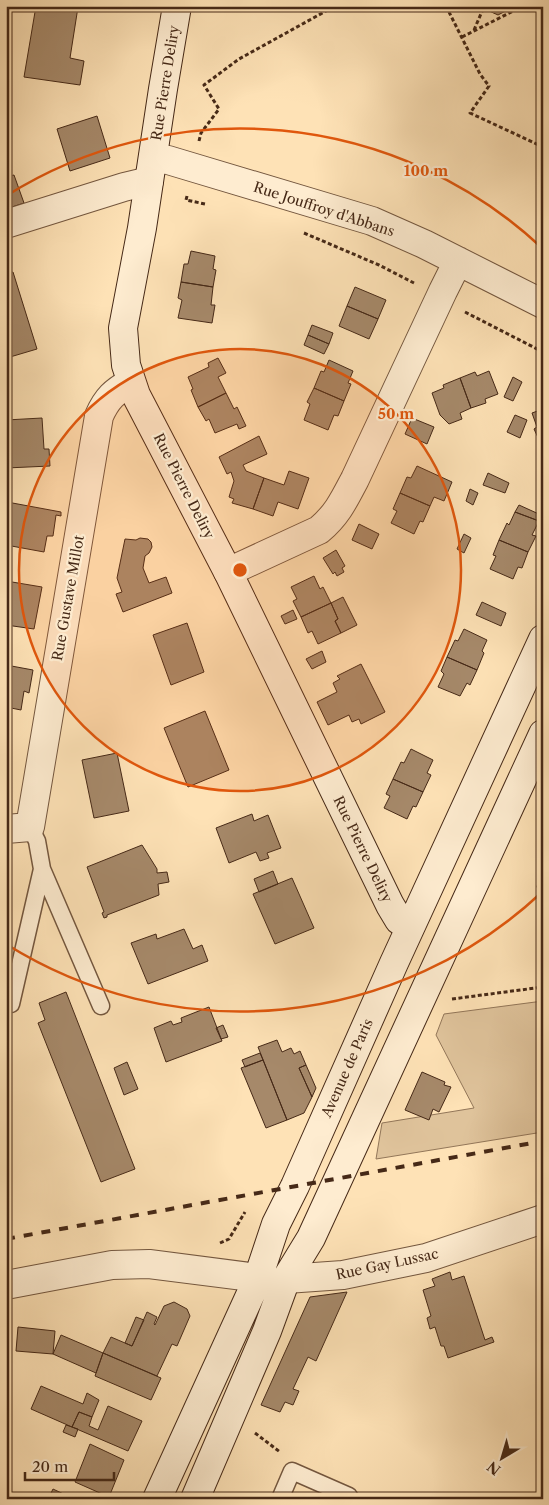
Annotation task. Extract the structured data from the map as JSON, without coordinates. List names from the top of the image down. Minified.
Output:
{"streets":{"street":["Rue Pierre Deliry","Rue Jouffroy d'Abbans","Rue Gustave Millot","Avenue de Paris","Rue Gay Lussac"]},"crossings":[["Rue Pierre Deliry","Rue Jouffroy d'Abbans"],["Rue Pierre Deliry","Rue Gustave Millot"],["Rue Pierre Deliry","Avenue de Paris"]],"scale_bar":"20 m","north":"bottom left","rings":["100 m","50 m"]}
